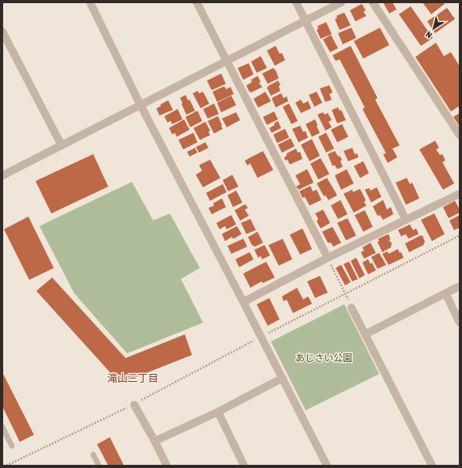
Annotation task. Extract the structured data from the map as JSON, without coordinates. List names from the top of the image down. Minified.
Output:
{"districts":["滝山三丁目"],"parks":["あじさい公園"],"north":"bottom left"}
